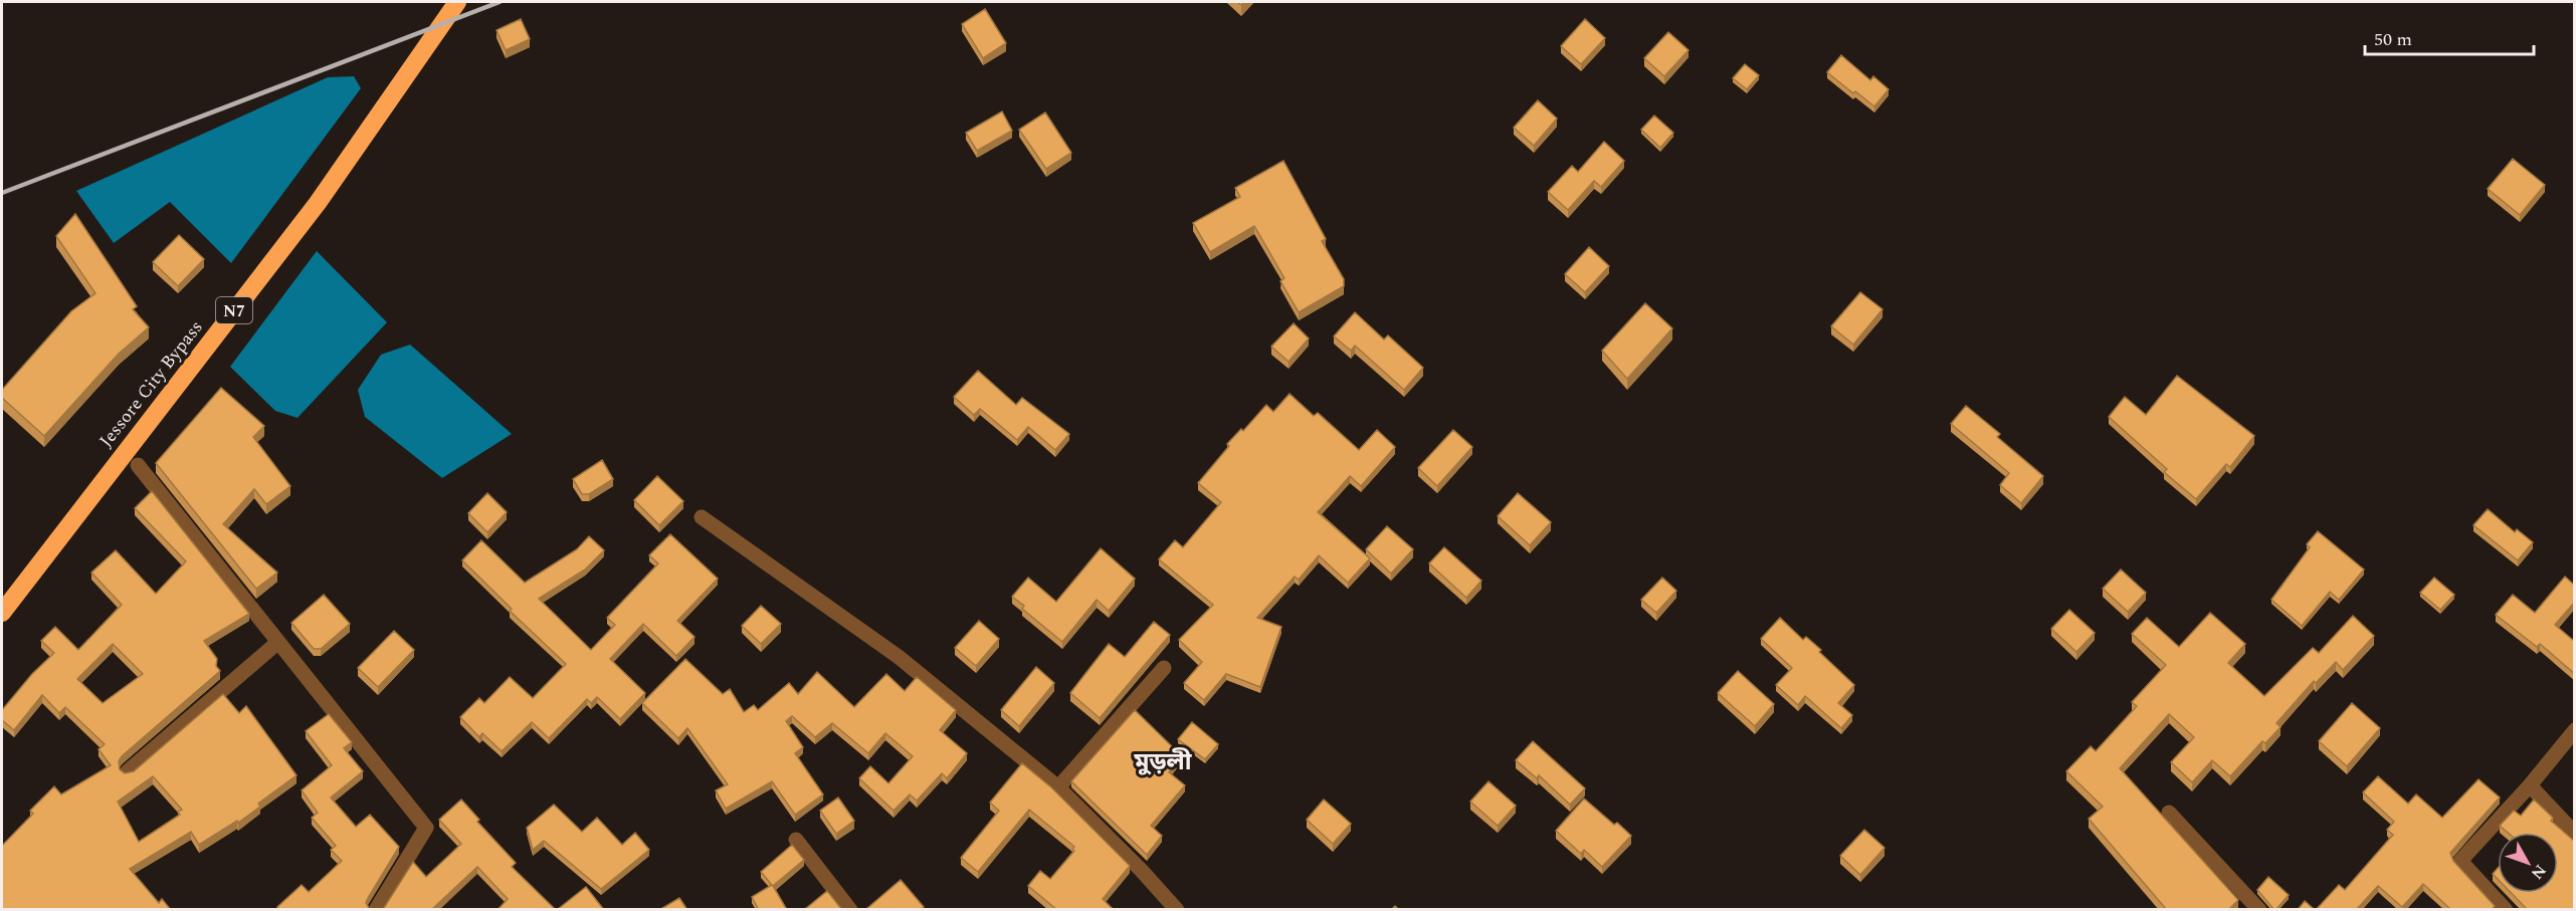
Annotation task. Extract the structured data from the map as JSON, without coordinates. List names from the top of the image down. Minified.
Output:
{"streets":{"highway":["N7","Jessore City Bypass"]},"districts":["মুড়লী"],"scale_bar":"50 m","north":"bottom right"}
